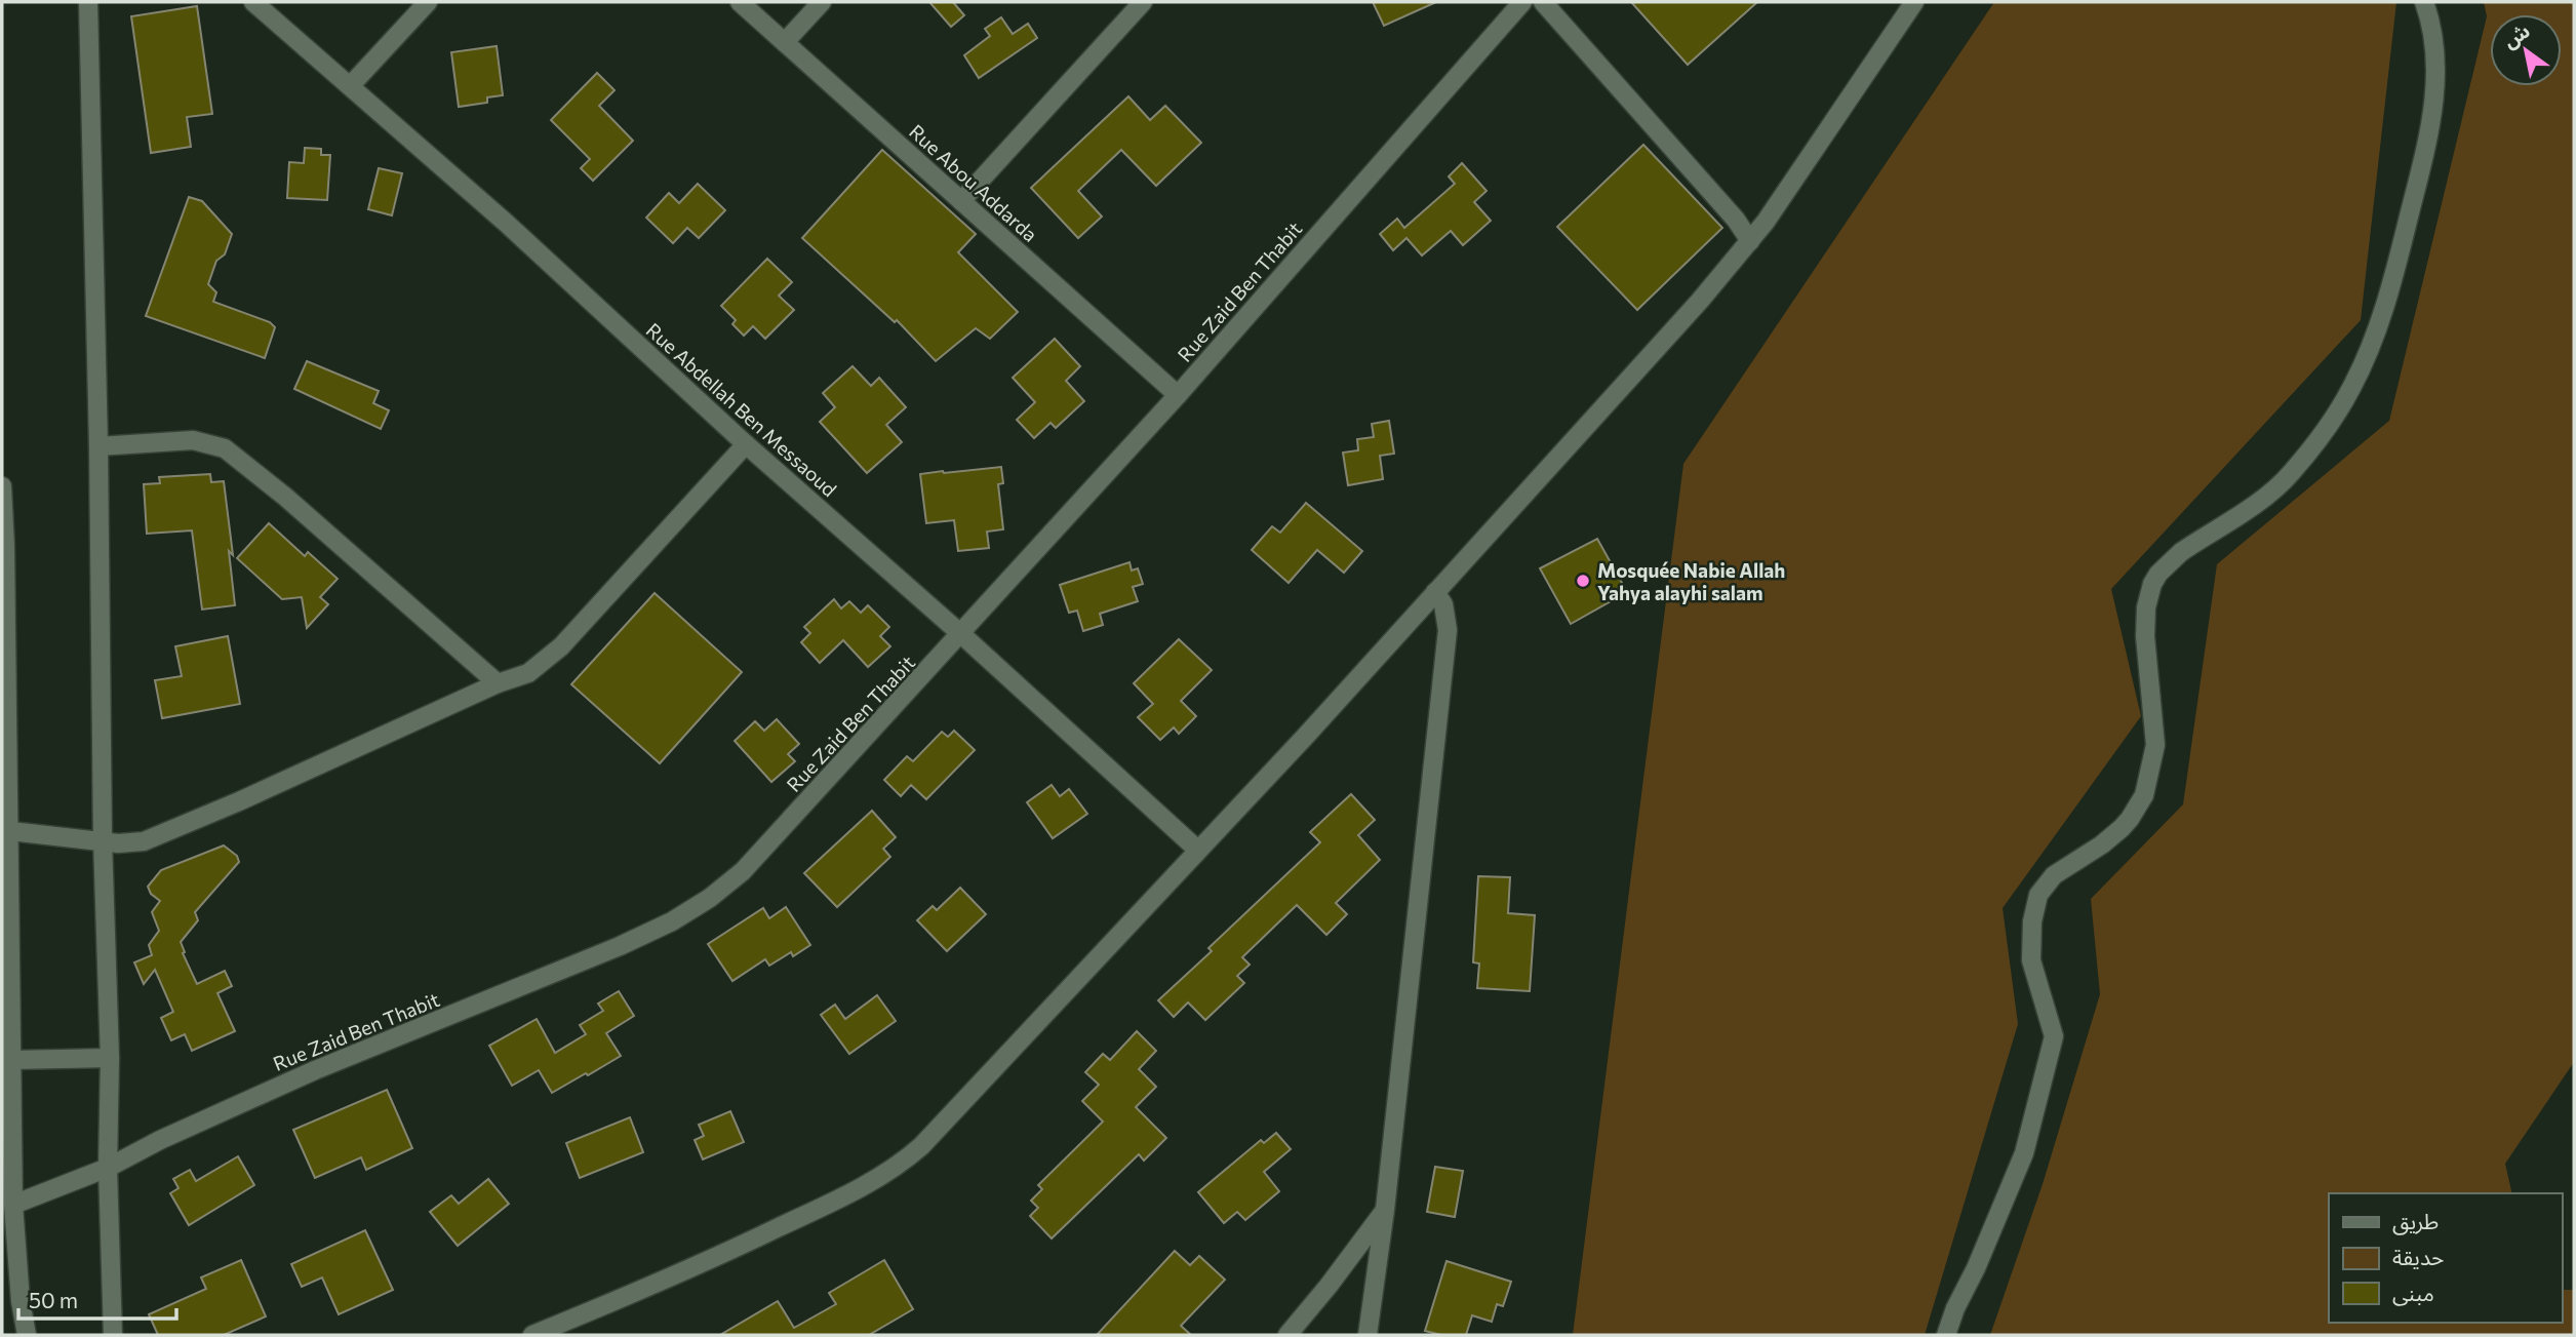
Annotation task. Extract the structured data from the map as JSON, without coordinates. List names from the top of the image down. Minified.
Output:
{"streets":{"street":["Rue Abou Addarda","Rue Zaid Ben Thabit","Rue Abdellah Ben Messaoud"]},"crossings":[["Rue Abou Addarda","Rue Zaid Ben Thabit"],["Rue Zaid Ben Thabit","Rue Abdellah Ben Messaoud"]],"places":["Mosquée Nabie Allah Yahya alayhi salam"],"legend":["طريق","حديقة","مبنى"],"scale_bar":"50 m","north":"top left"}
